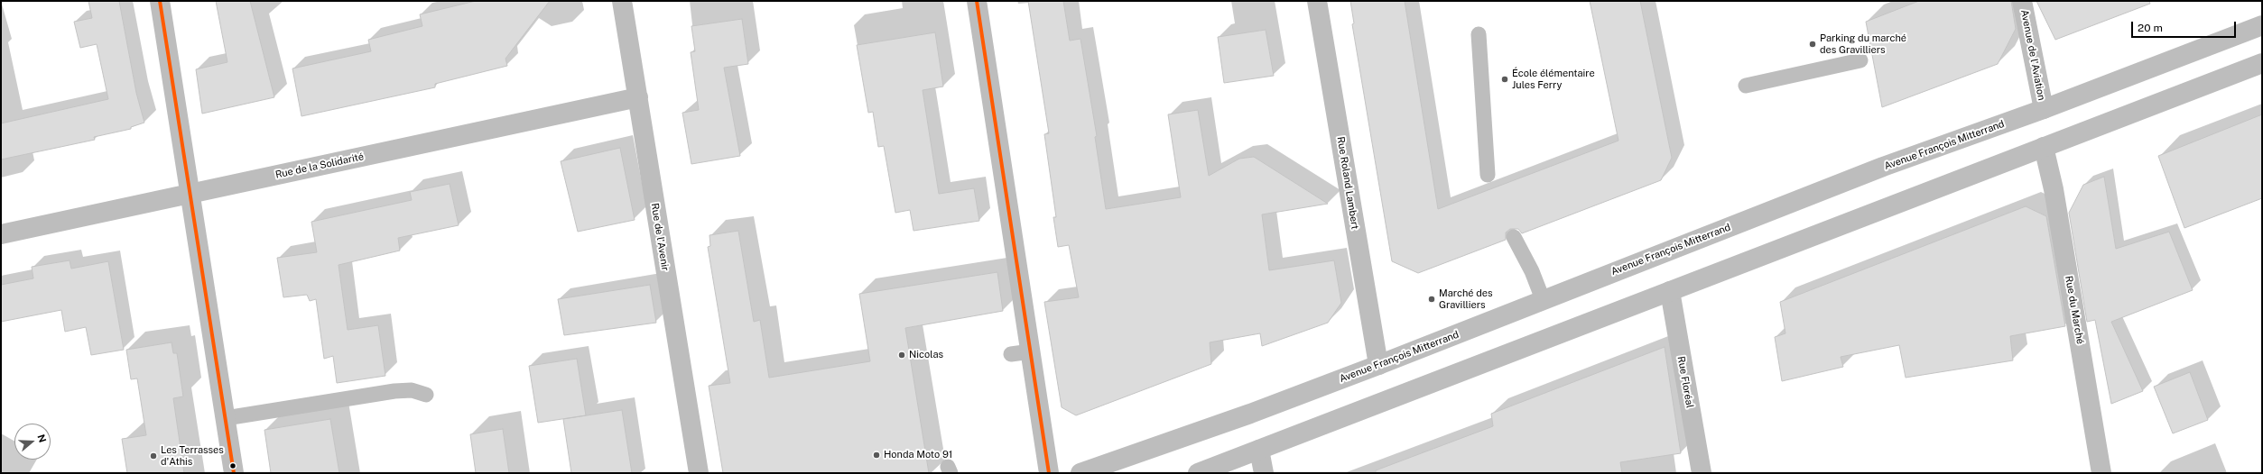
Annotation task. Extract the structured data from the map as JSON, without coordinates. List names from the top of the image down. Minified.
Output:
{"streets":{"street":["Avenue de l'Aviation","Avenue François Mitterrand","Rue de la Solidarité","Rue Roland Lambert","Rue de l'Avenir","Rue du Marché","Rue Floréal"]},"crossings":[["Avenue de l'Aviation","Avenue François Mitterrand"],["Avenue François Mitterrand","Rue Roland Lambert"],["Rue de la Solidarité","Rue de l'Avenir"]],"places":["Parking du marché des Gravilliers","École élémentaire Jules Ferry","Marché des Gravilliers","Nicolas","Honda Moto 91","Les Terrasses d'Athis"],"scale_bar":"20 m","north":"right"}
